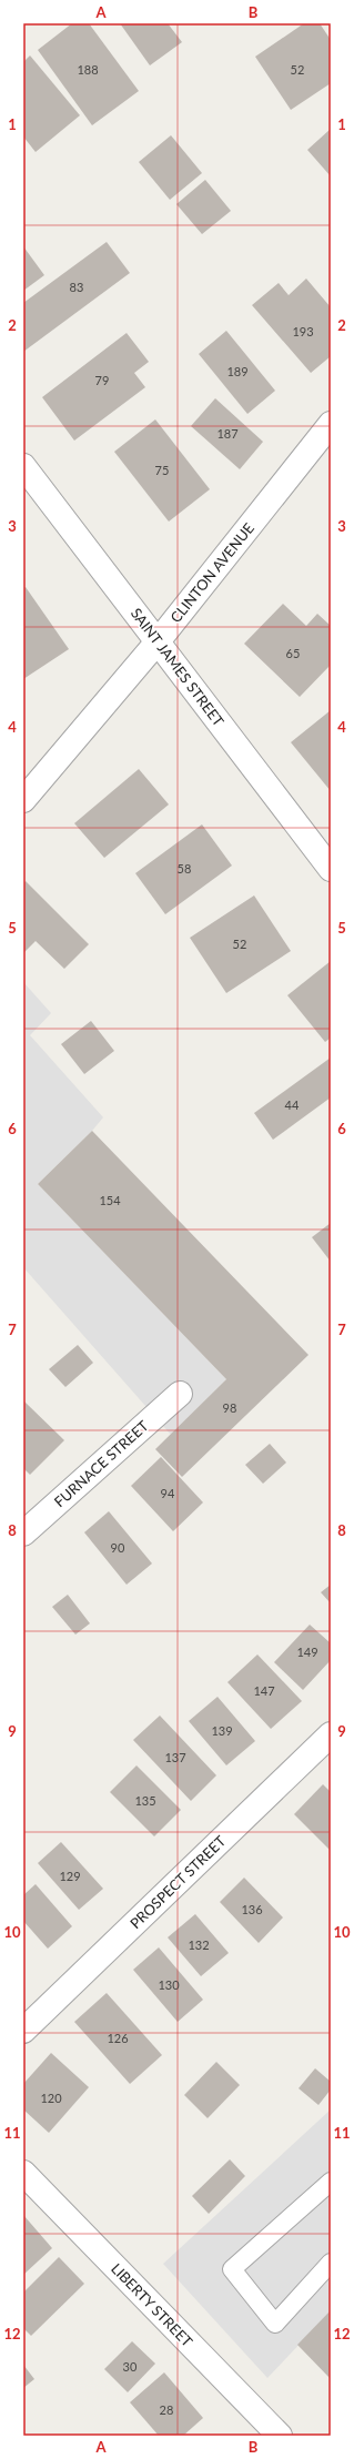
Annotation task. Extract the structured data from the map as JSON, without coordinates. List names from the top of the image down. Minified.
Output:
{"streets":{"street":["CLINTON AVENUE","SAINT JAMES STREET","FURNACE STREET","PROSPECT STREET","LIBERTY STREET"]},"crossings":[["CLINTON AVENUE","SAINT JAMES STREET"]],"house_numbers":["188","52","83","193","189","79","187","75","65","58","52","44","154","98","94","90","149","147","139","137","135","129","136","132","130","126","120","30","28"],"grid":{"columns":["A","B"],"rows":["1","2","3","4","5","6","7","8","9","10","11","12"]}}
